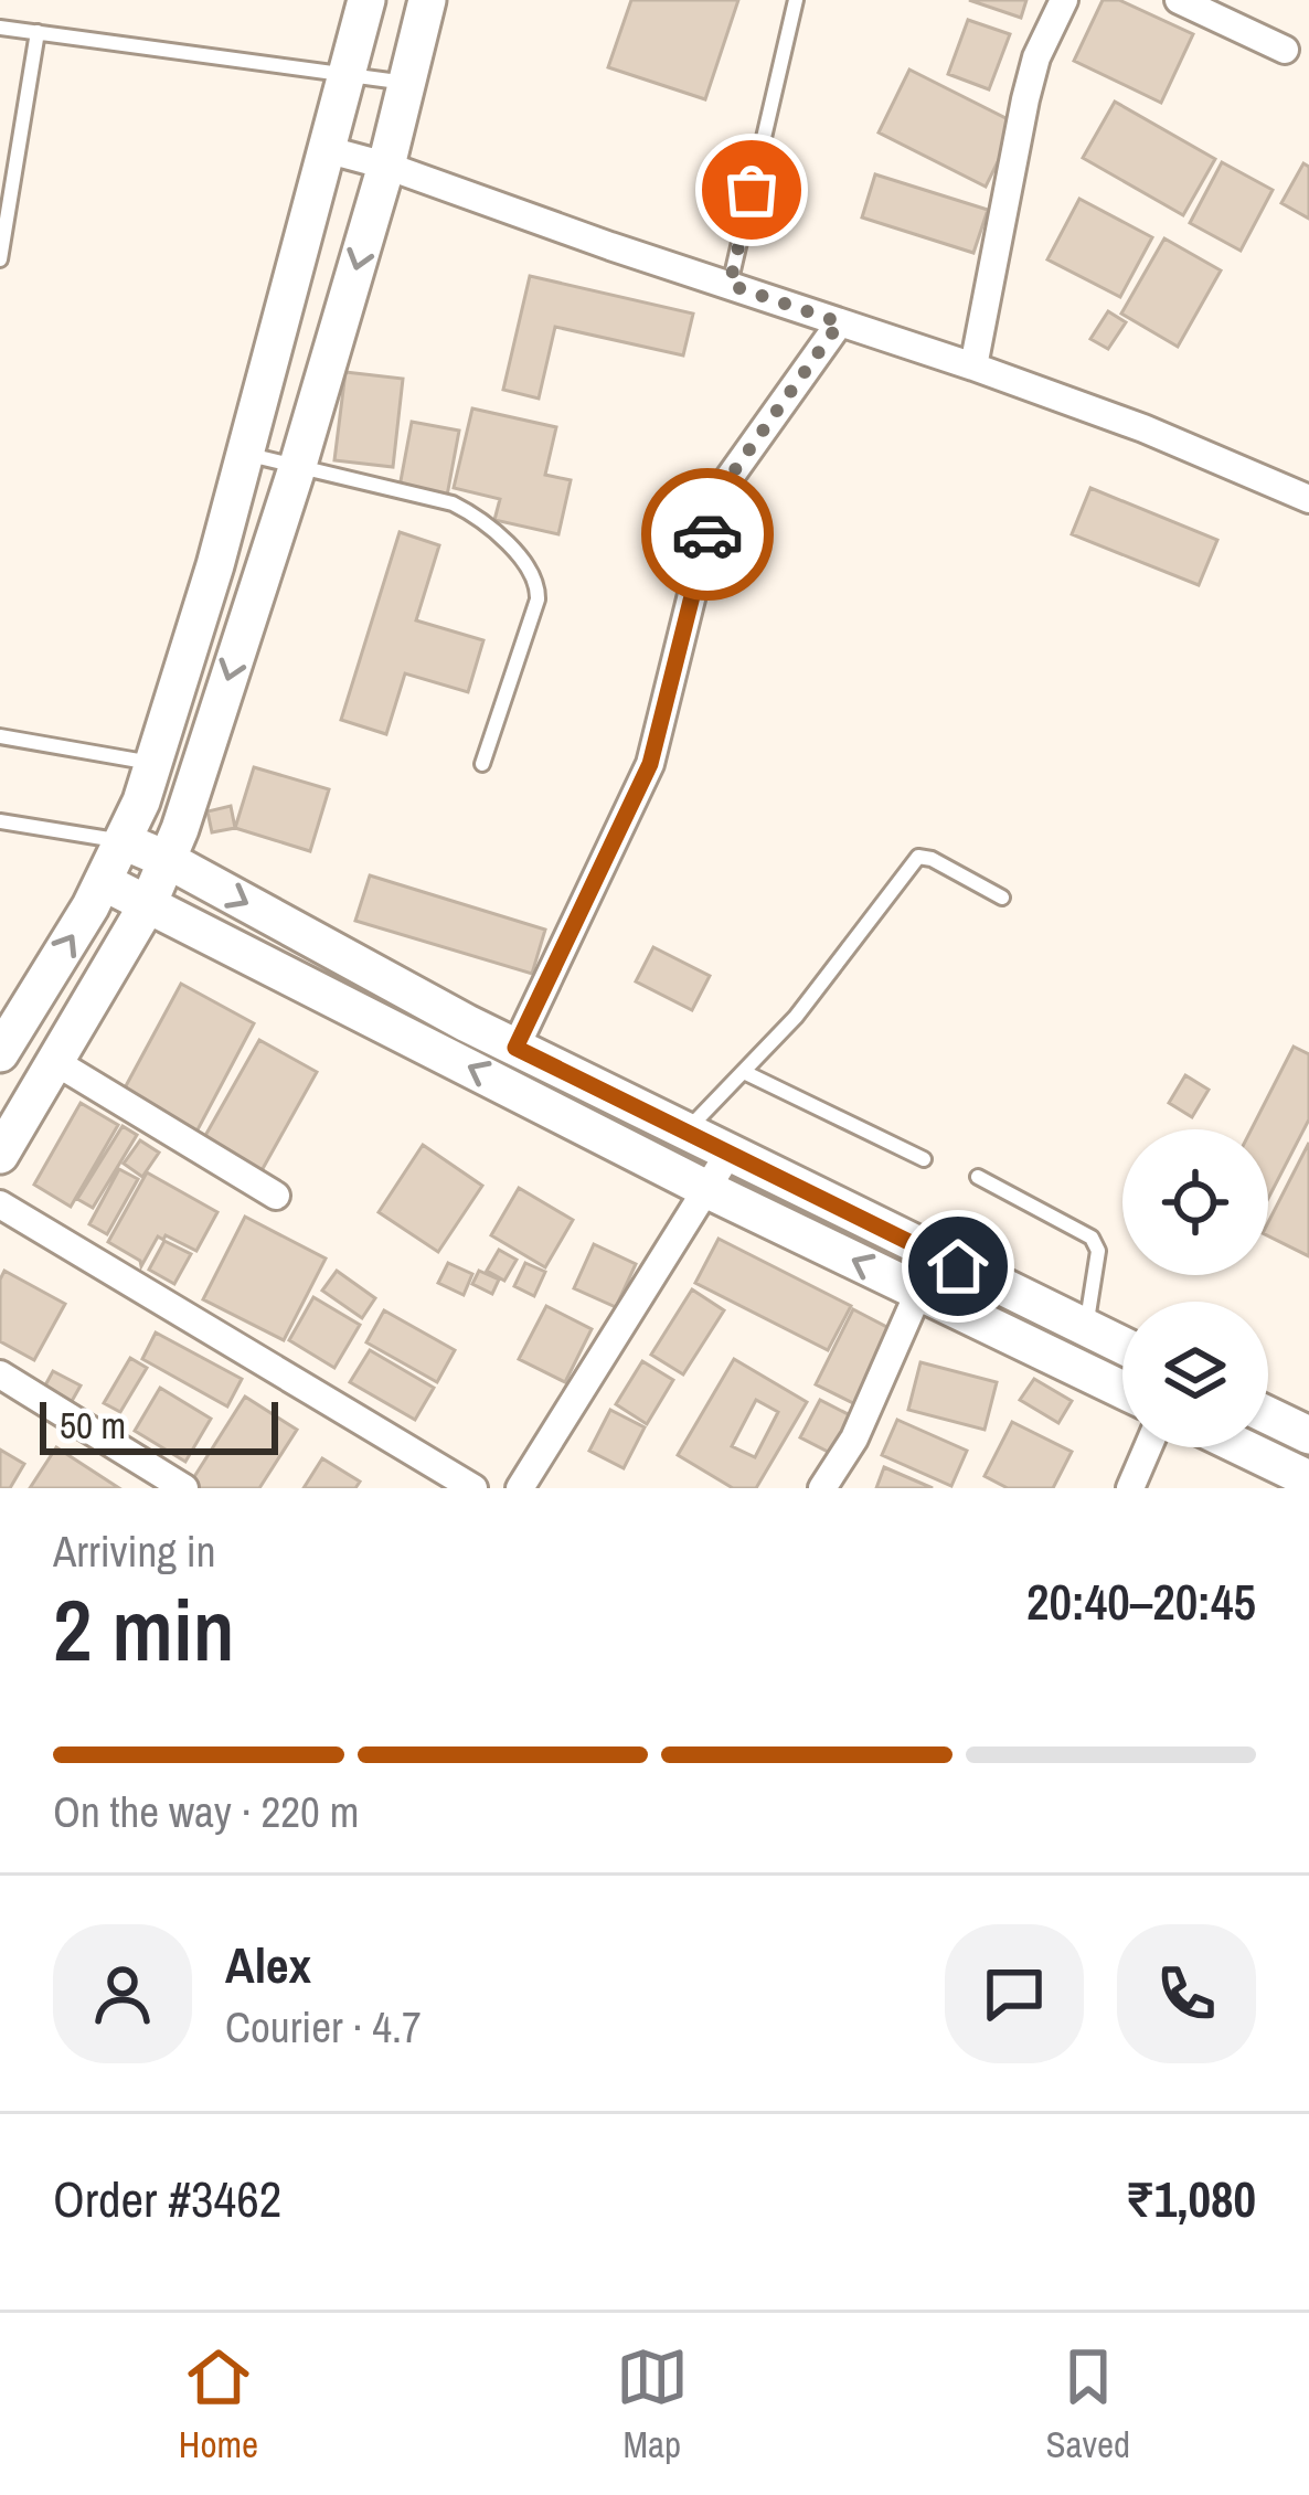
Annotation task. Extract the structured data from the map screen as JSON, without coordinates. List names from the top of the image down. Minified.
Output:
{"scale_bar":"50 m","page":{"scale":"50 m","heading":["2 min","Arriving in","20:40–20:45"],"panel":["Alex","Courier · 4.7","Order #3462","₹1,080"],"bar":"On the way · 220 m","tabs":["Home","Map","Saved"]}}
